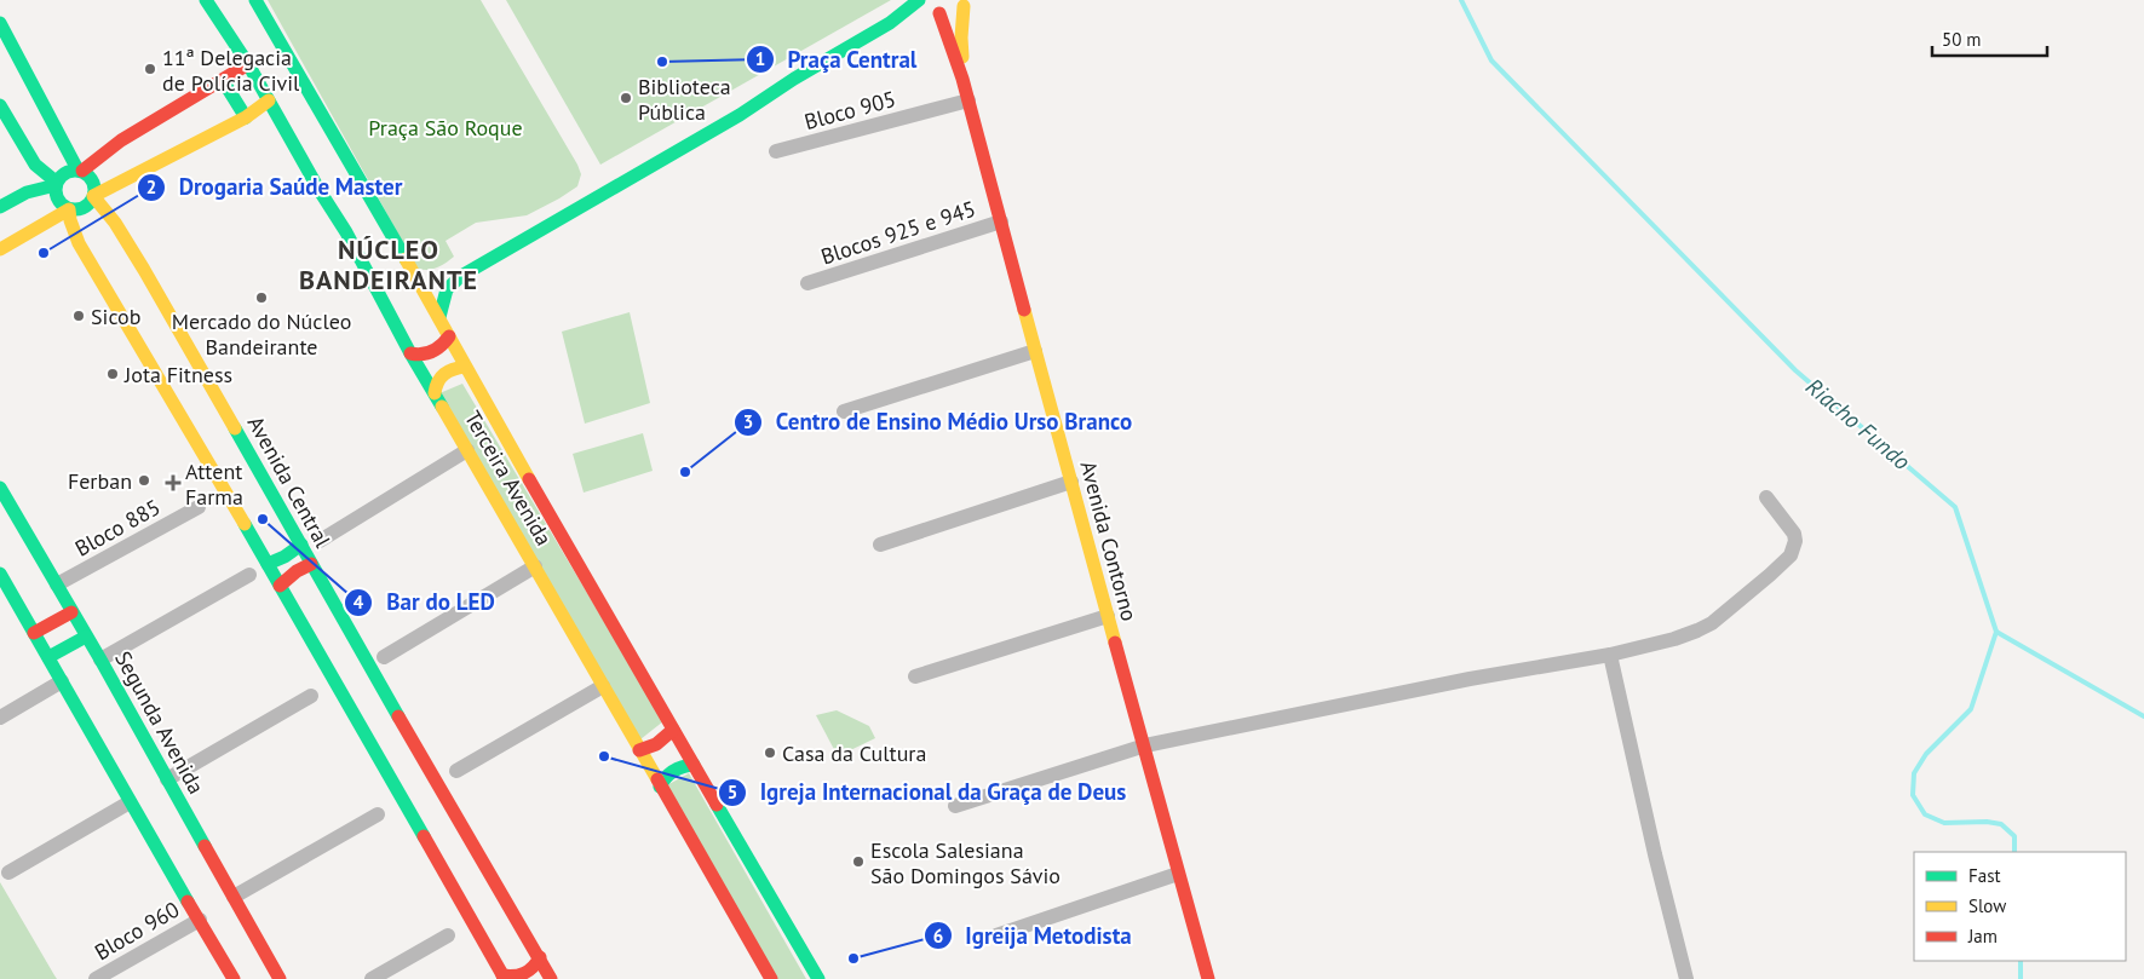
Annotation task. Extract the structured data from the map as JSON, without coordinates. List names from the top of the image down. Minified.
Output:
{"streets":{"street":["Bloco 905","Blocos 925 e 945","Terceira Avenida","Avenida Central","Bloco 885","Avenida Contorno","Segunda Avenida","Bloco 960"]},"crossings":[["Bloco 905","Avenida Contorno"],["Blocos 925 e 945","Avenida Contorno"],["Bloco 885","Segunda Avenida"]],"districts":["NÚCLEO BANDEIRANTE"],"water":["Riacho Fundo"],"parks":["Praça São Roque"],"places":{"other":["Praça Central","11ª Delegacia de Polícia Civil","Biblioteca Pública","Drogaria Saúde Master","Mercado do Núcleo Bandeirante","Sicob","Jota Fitness","Centro de Ensino Médio Urso Branco","Ferban","Bar do LED","Casa da Cultura","Igreja Internacional da Graça de Deus","Escola Salesiana São Domingos Sávio","Igreija Metodista"],"health":["Attent Farma"]},"legend":["Fast","Slow","Jam"],"scale_bar":"50 m"}
